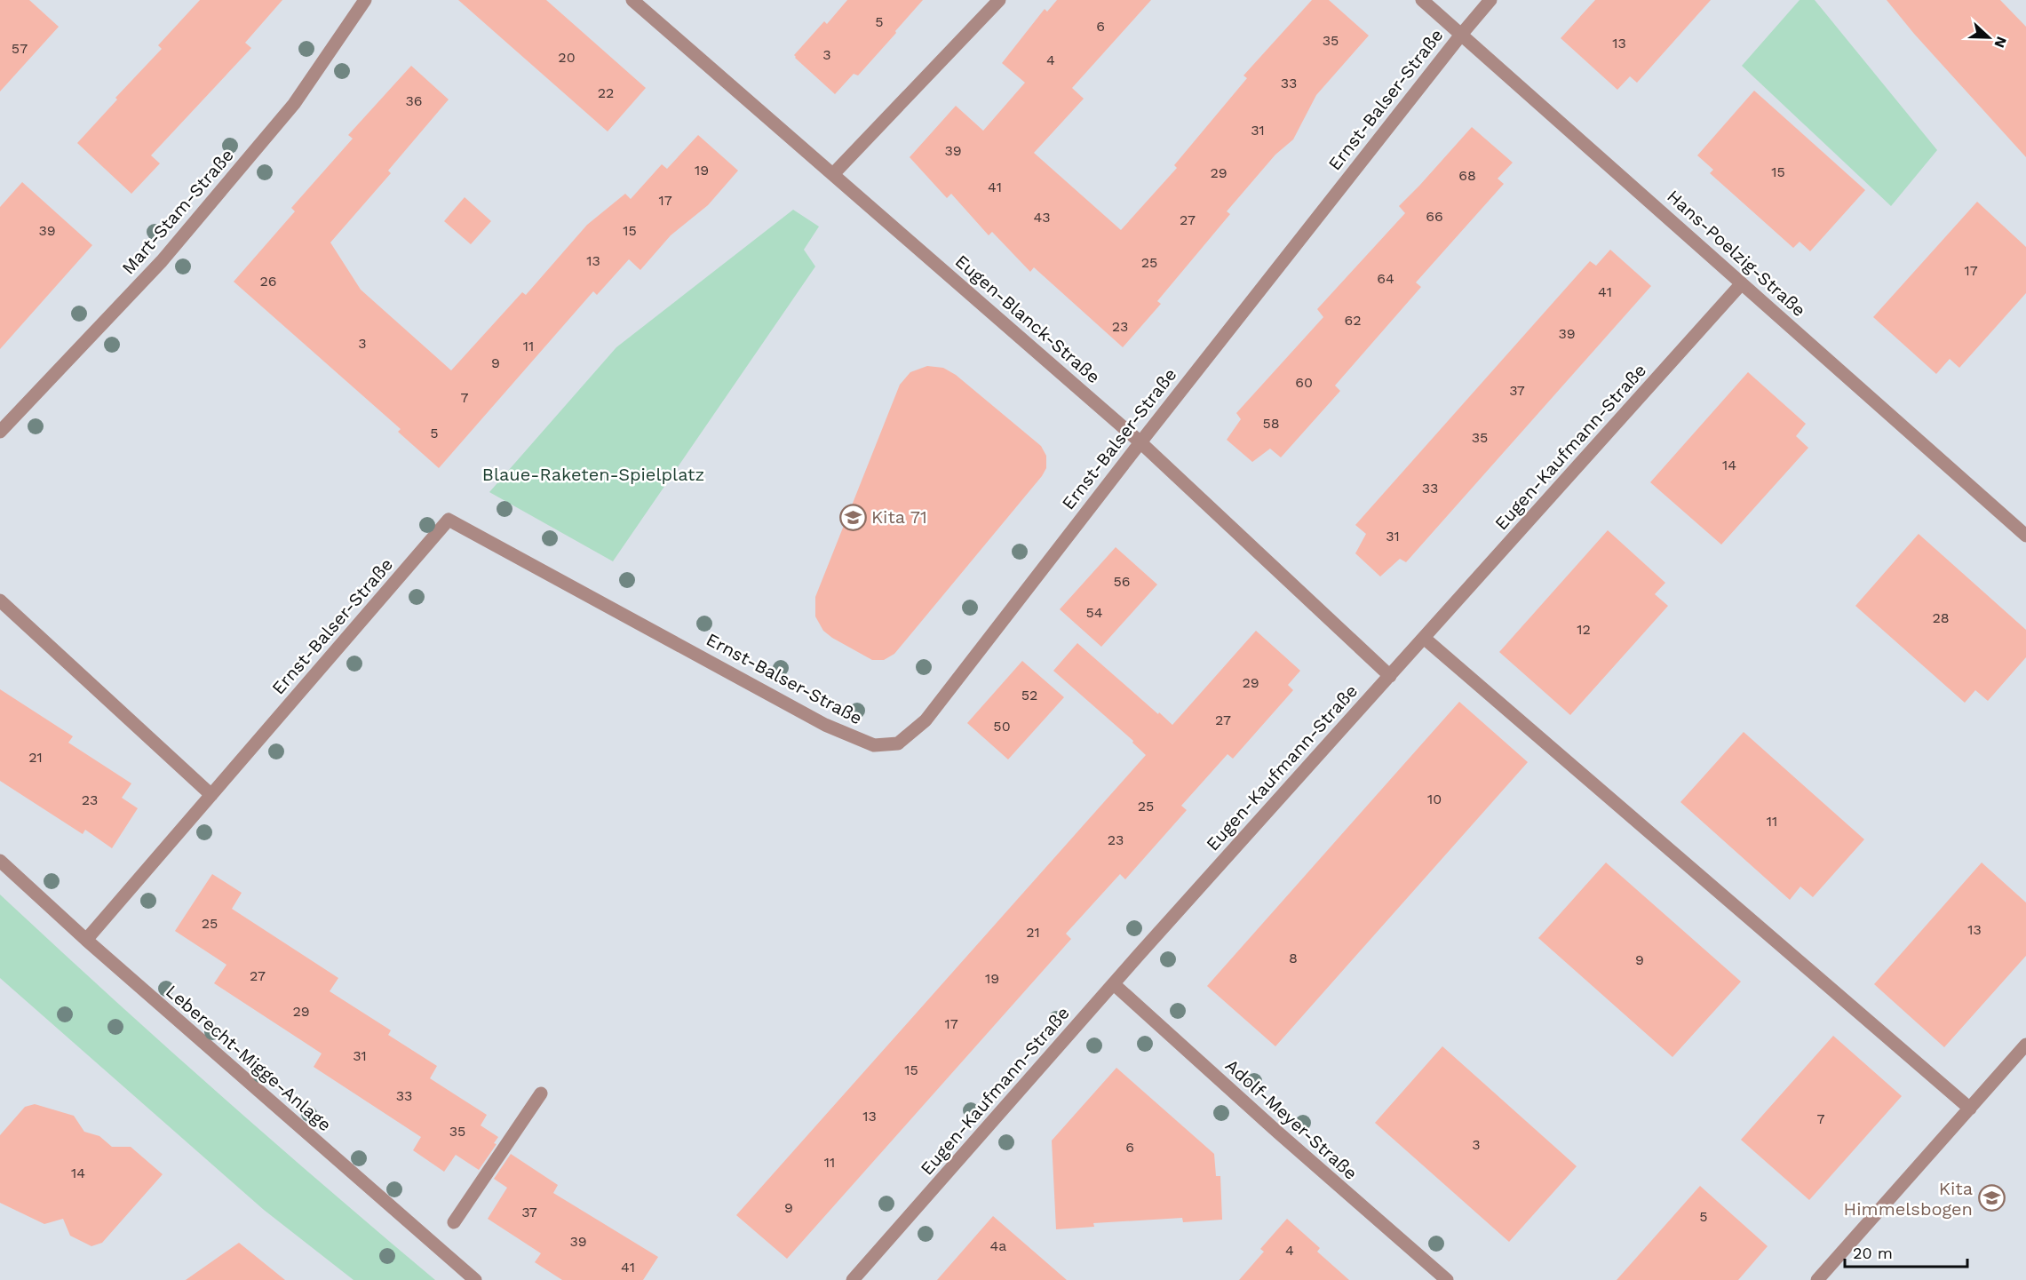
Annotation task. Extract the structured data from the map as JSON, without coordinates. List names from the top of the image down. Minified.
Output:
{"streets":{"street":["Ernst-Balser-Straße","Mart-Stam-Straße","Hans-Poelzig-Straße","Eugen-Blanck-Straße","Eugen-Kaufmann-Straße","Leberecht-Migge-Anlage","Adolf-Meyer-Straße"]},"crossings":[["Ernst-Balser-Straße","Hans-Poelzig-Straße"],["Ernst-Balser-Straße","Eugen-Blanck-Straße"],["Ernst-Balser-Straße","Leberecht-Migge-Anlage"],["Hans-Poelzig-Straße","Eugen-Kaufmann-Straße"],["Eugen-Blanck-Straße","Eugen-Kaufmann-Straße"],["Eugen-Kaufmann-Straße","Adolf-Meyer-Straße"]],"parks":["Blaue-Raketen-Spielplatz"],"places":{"school or university":["Kita 71","Kita Himmelsbogen"]},"house_numbers":["5","6","35","13","57","3","20","4","33","22","36","31","39","19","15","29","68","41","17","66","43","27","39","15","13","25","17","64","26","41","62","23","39","3","11","9","60","37","7","58","5","35","14","33","31","56","54","28","12","29","52","27","50","21","10","23","25","11","23","25","13","21","8","9","27","19","29","17","31","15","33","13","7","35","3","6","11","14","9","37","5","39","4a","4","41"],"scale_bar":"20 m","north":"right"}
